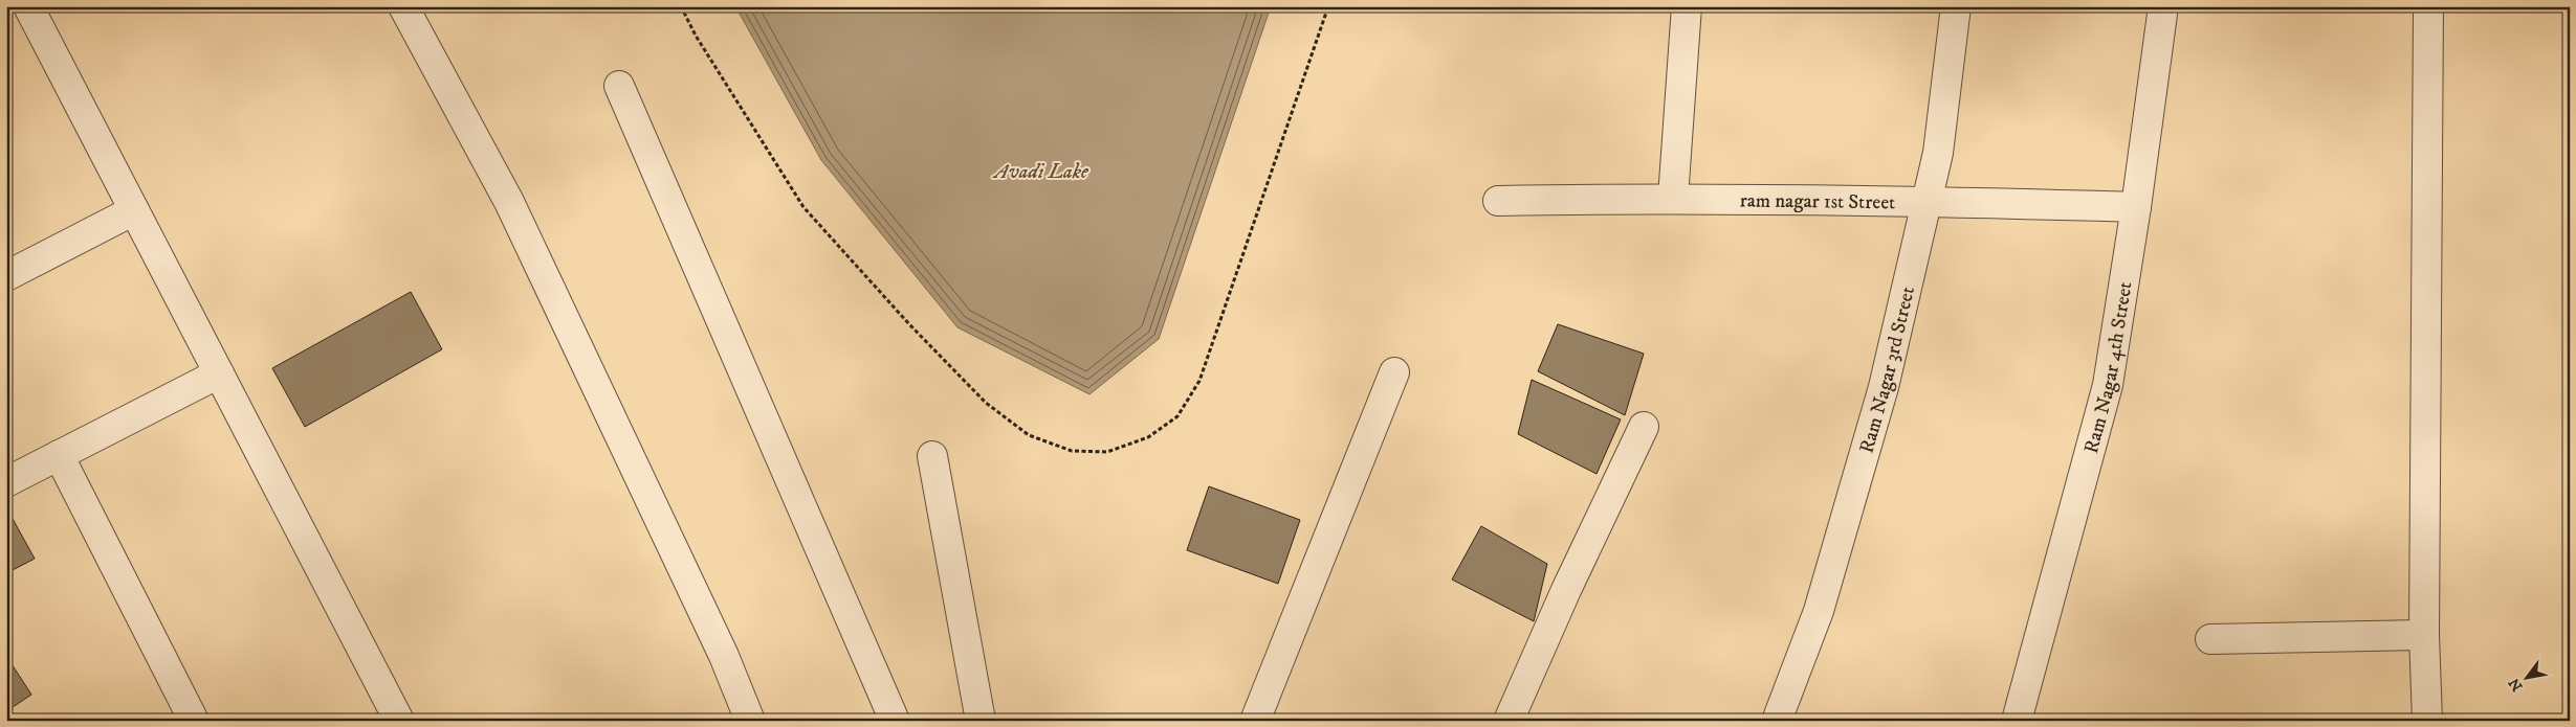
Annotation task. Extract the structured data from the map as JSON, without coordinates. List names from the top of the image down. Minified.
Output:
{"streets":{"street":["ram nagar 1st Street","Ram Nagar 4th Street","Ram Nagar 3rd Street"]},"crossings":[["ram nagar 1st Street","Ram Nagar 4th Street"],["ram nagar 1st Street","Ram Nagar 3rd Street"]],"water":["Avadi Lake"],"north":"bottom left"}
